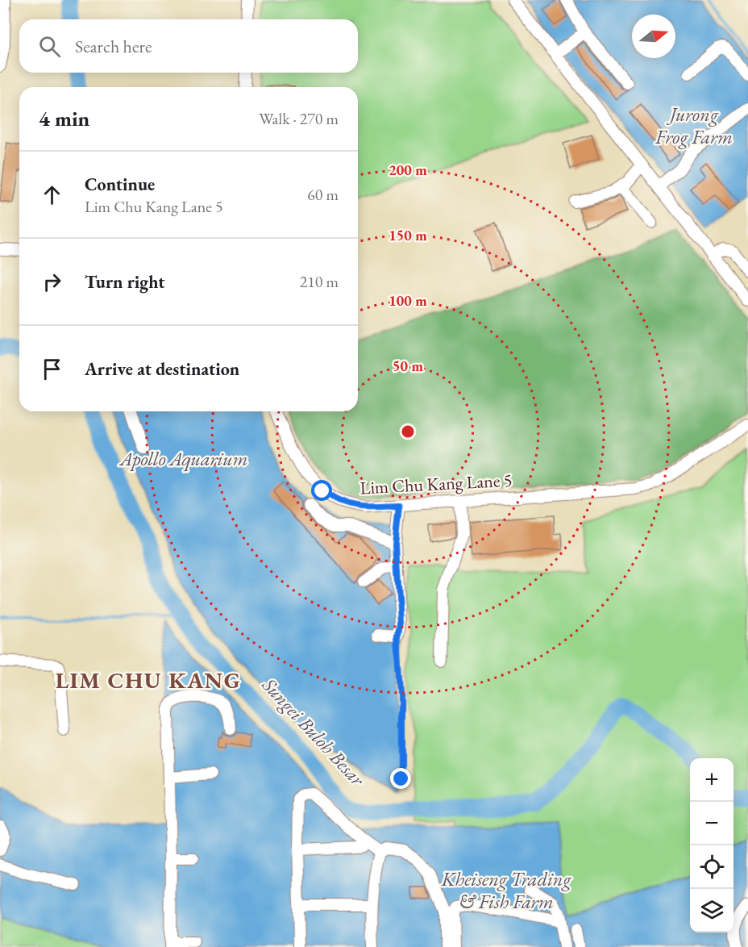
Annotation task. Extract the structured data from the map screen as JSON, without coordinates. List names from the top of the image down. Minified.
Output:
{"streets":{"street":["Lim Chu Kang Lane 5"]},"districts":["LIM CHU KANG"],"water":["Jurong Frog Farm","Apollo Aquarium","Sungei Buloh Besar","Kheiseng Trading & Fish Farm"],"north":"right","page":{"search":"Search here","heading":["4 min","Walk · 270 m"],"list":[["Continue","Lim Chu Kang Lane 5","60 m"],["Turn right","210 m"],"Arrive at destination"],"map_buttons":["+","−"]},"rings":["200 m","150 m","100 m","50 m"]}
